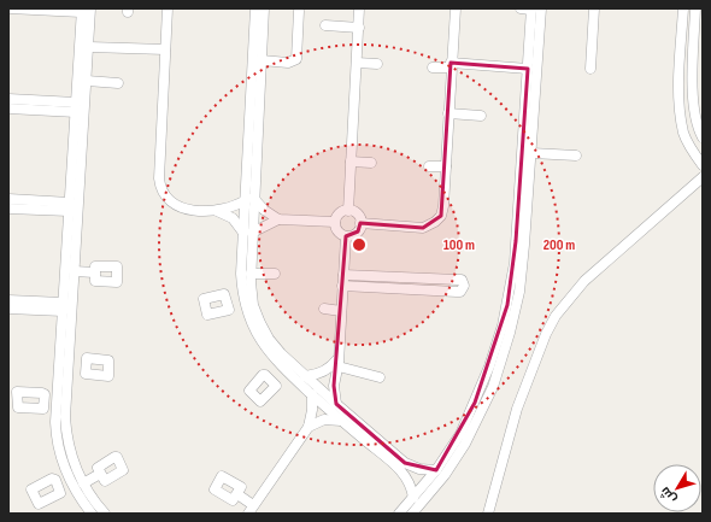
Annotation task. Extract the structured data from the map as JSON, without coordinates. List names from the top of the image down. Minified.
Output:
{"north":"bottom left","rings":["100 m","200 m"]}
